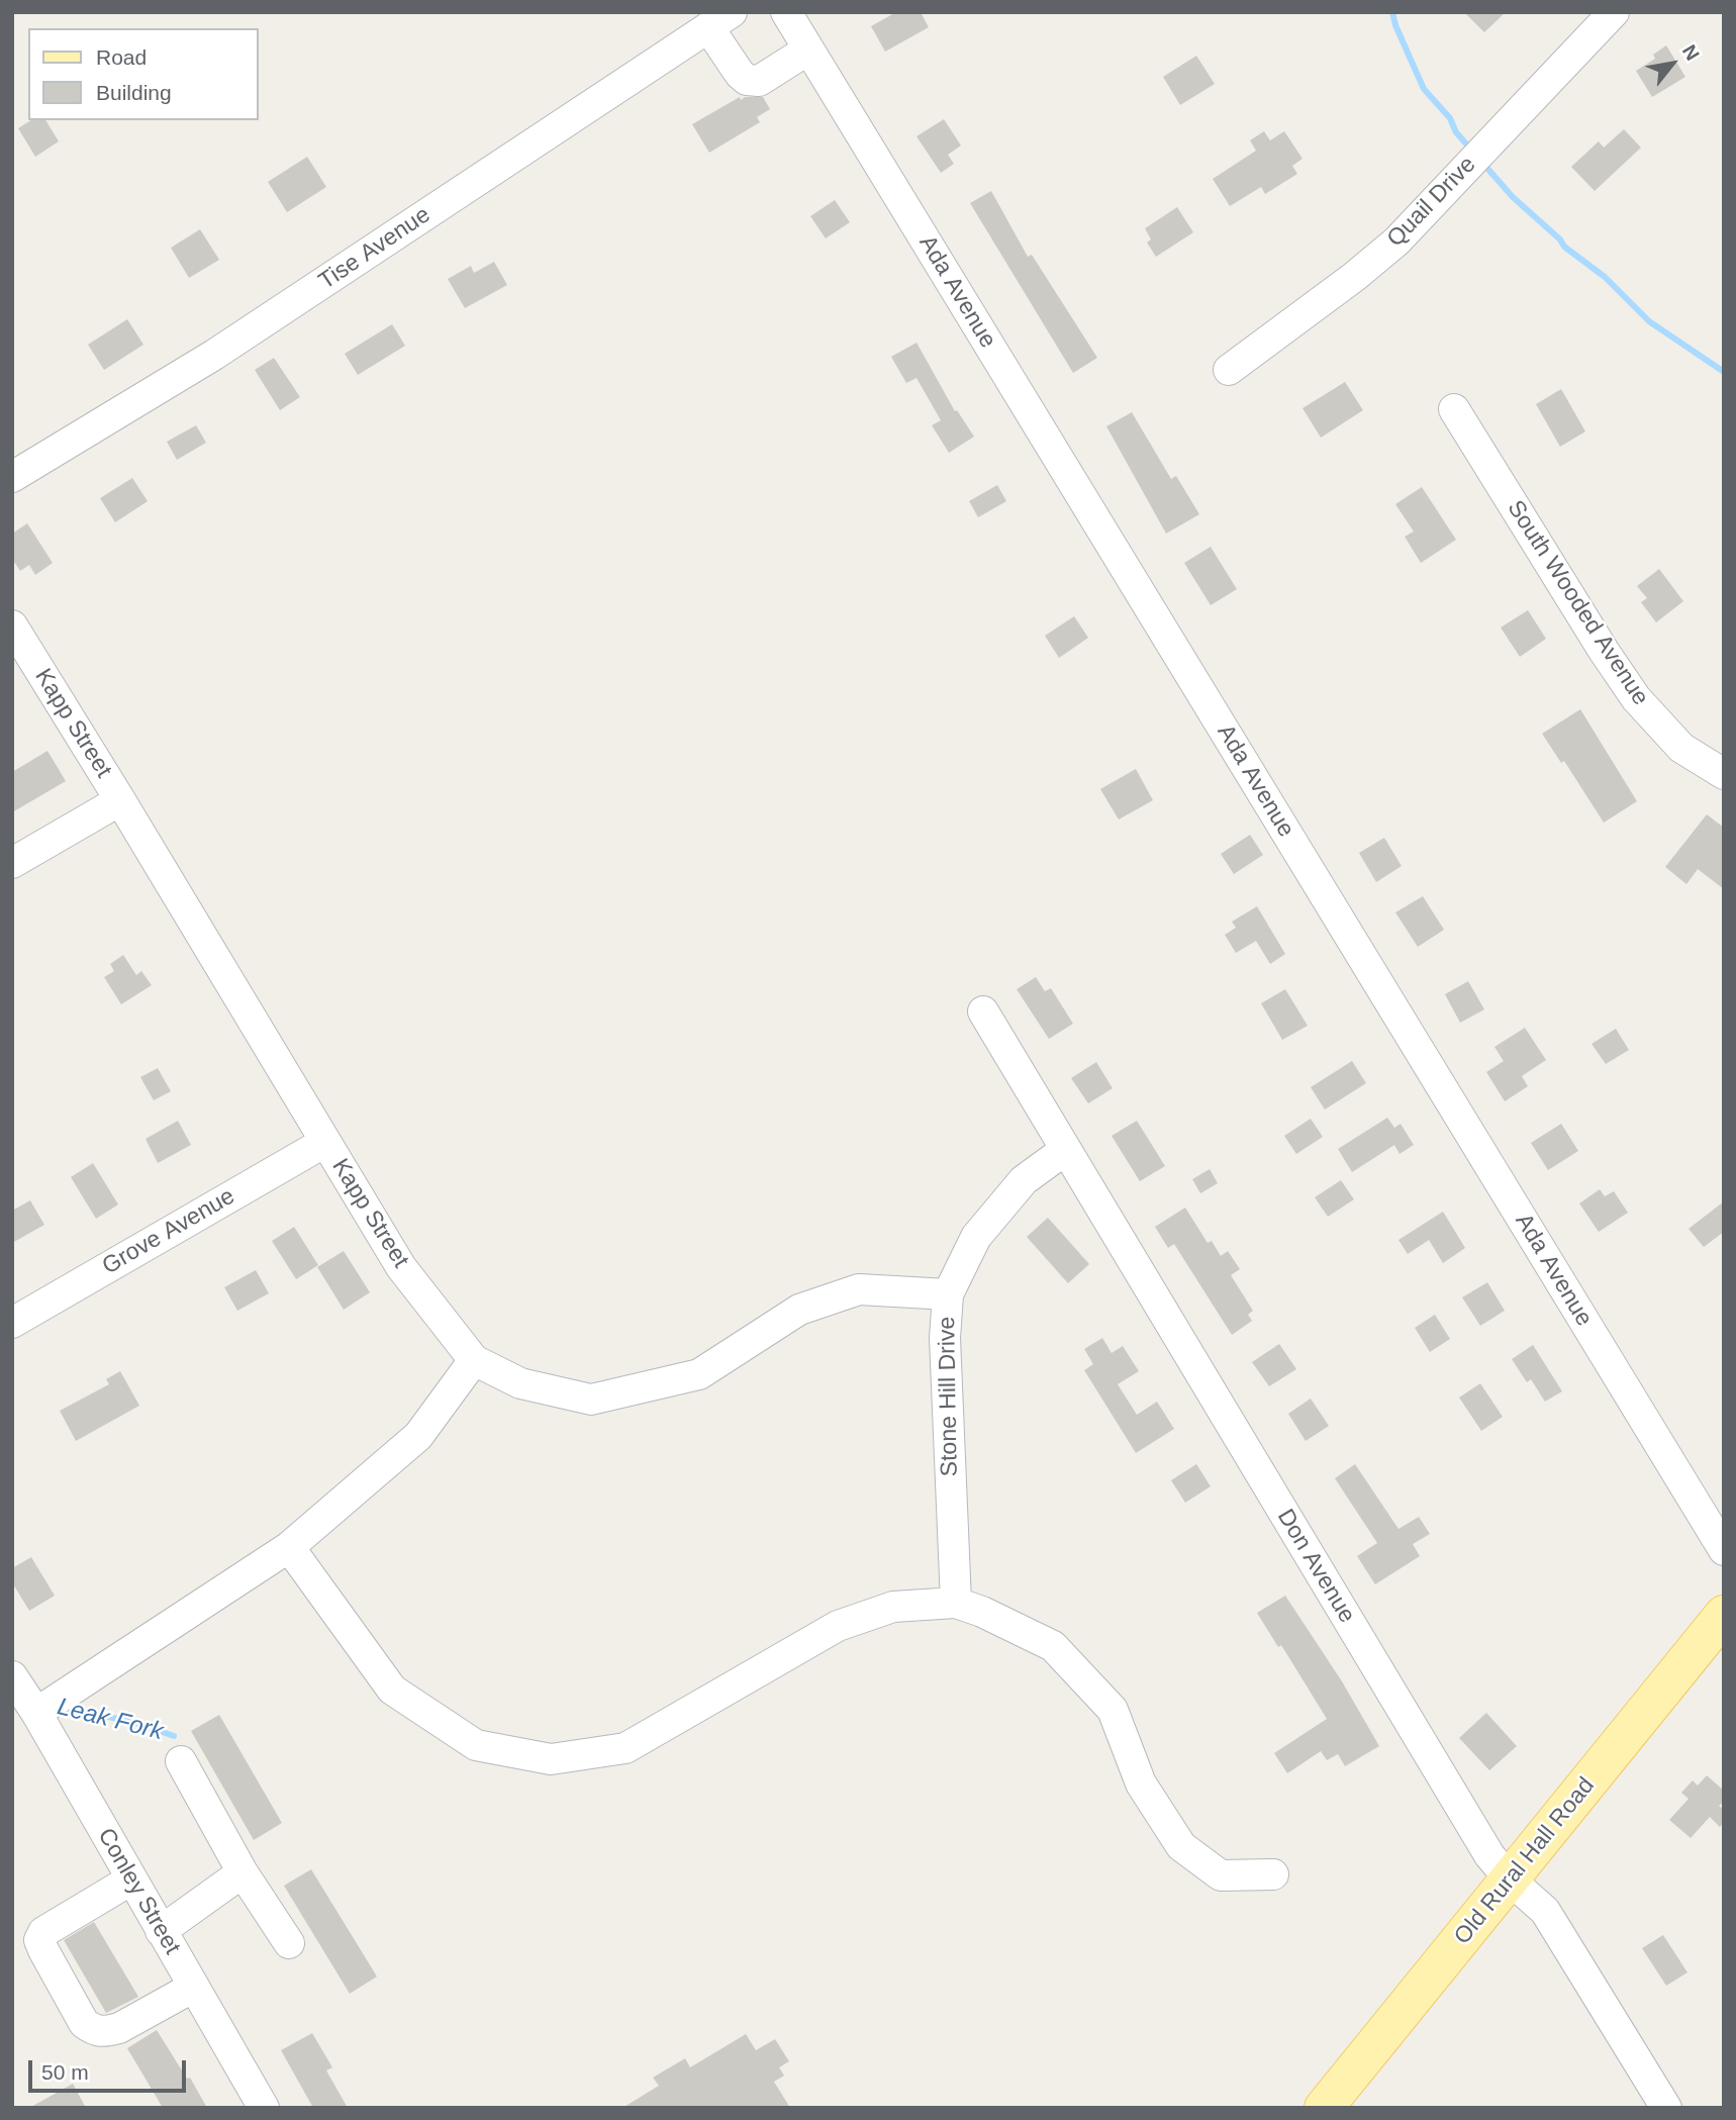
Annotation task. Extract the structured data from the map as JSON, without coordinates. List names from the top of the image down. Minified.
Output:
{"streets":{"main road":["Old Rural Hall Road"],"street":["Quail Drive","Tise Avenue","Ada Avenue","South Wooded Avenue","Kapp Street","Grove Avenue","Stone Hill Drive","Don Avenue","Conley Street"]},"crossings":[["Kapp Street","Grove Avenue"],["Kapp Street","Stone Hill Drive"],["Stone Hill Drive","Don Avenue"],["Don Avenue","Old Rural Hall Road"]],"water":["Leak Fork"],"legend":["Road","Building"],"scale_bar":"50 m","north":"top right"}
